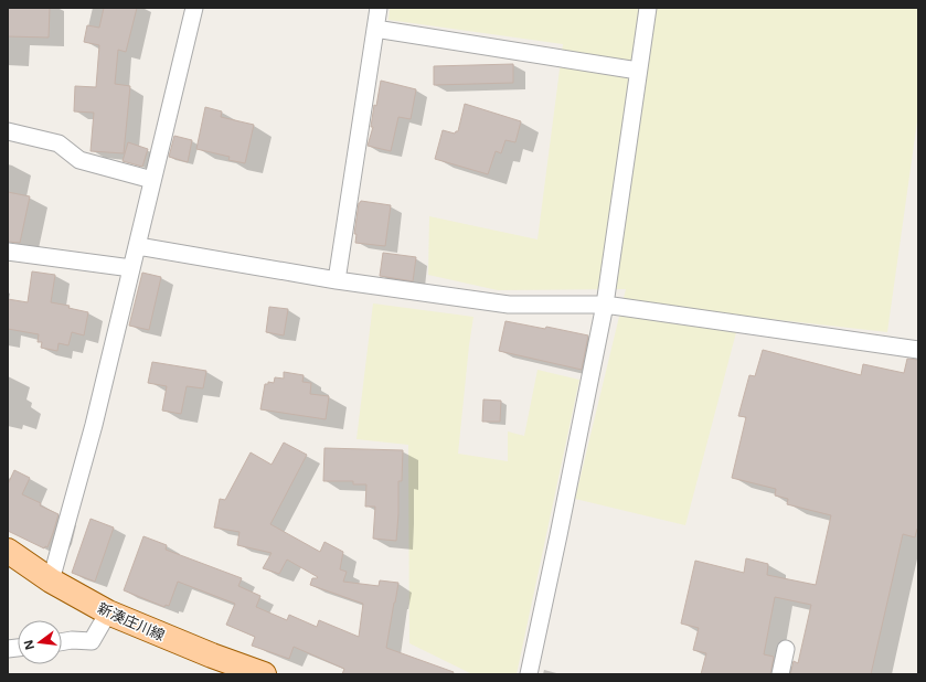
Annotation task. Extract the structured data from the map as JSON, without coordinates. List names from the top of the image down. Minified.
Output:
{"streets":{"main road":["新湊庄川線"]},"north":"left"}
